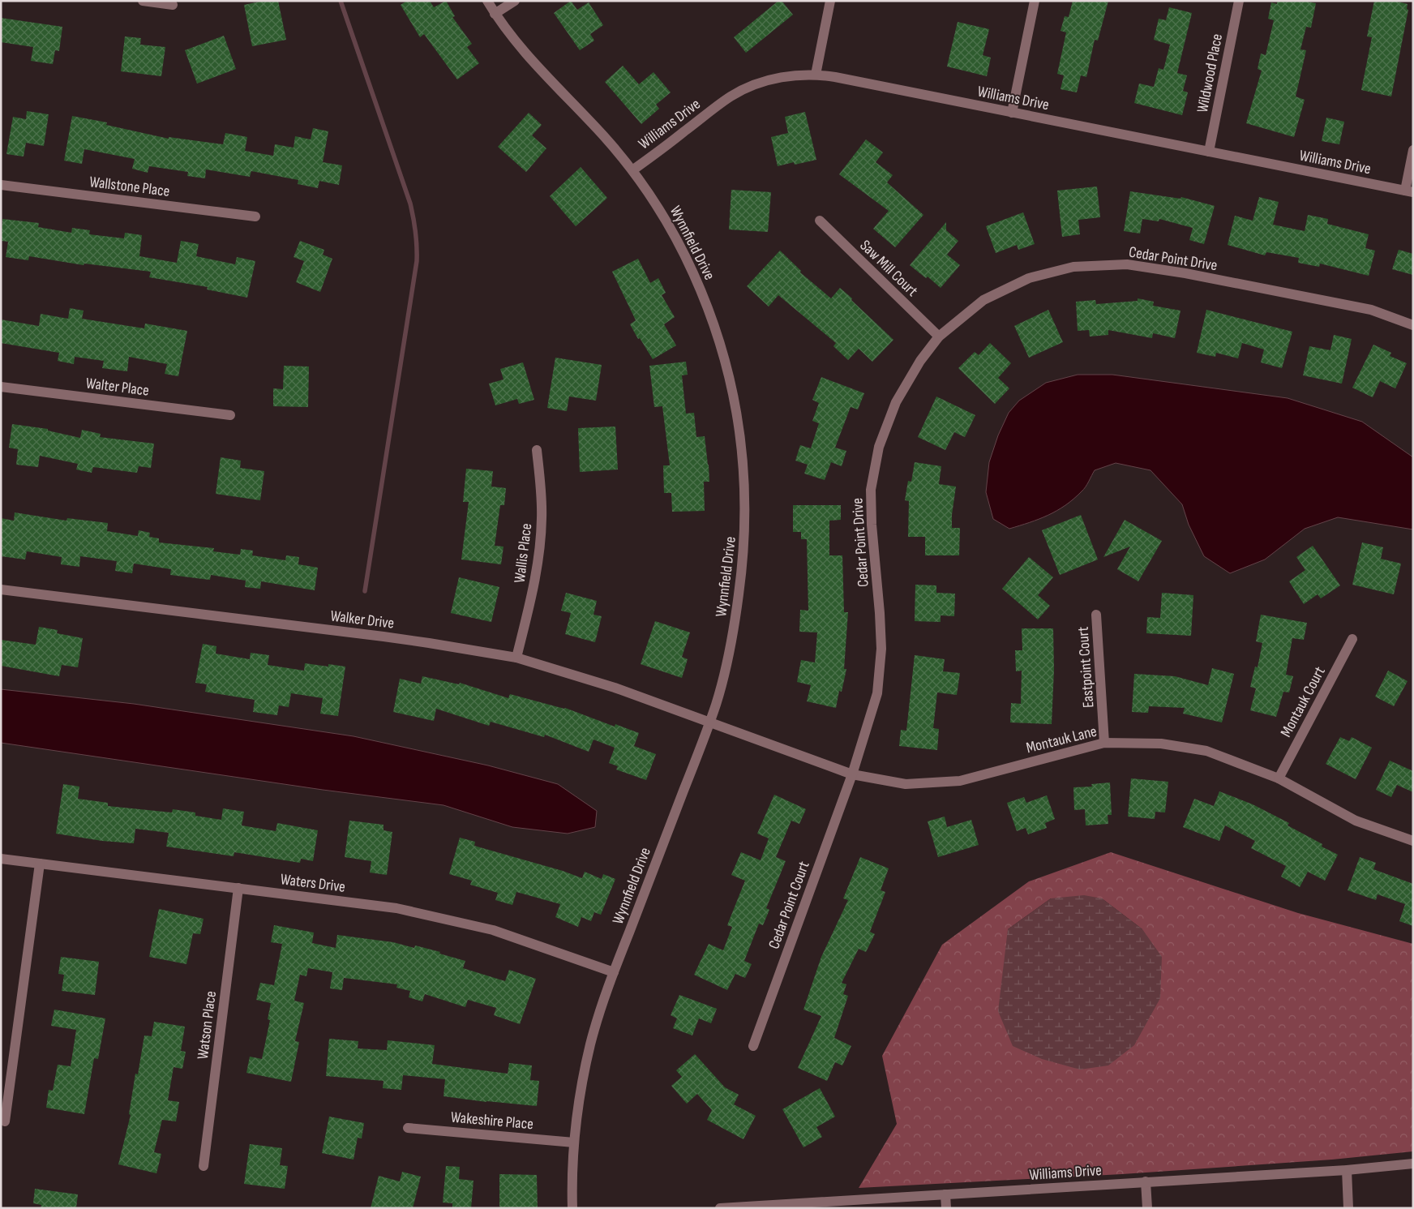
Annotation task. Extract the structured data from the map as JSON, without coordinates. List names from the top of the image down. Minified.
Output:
{"streets":{"street":["Wildwood Place","Williams Drive","Wallstone Place","Wynnfield Drive","Cedar Point Drive","Saw Mill Court","Walter Place","Wallis Place","Walker Drive","Eastpoint Court","Montauk Court","Montauk Lane","Waters Drive","Cedar Point Court","Watson Place","Wakeshire Place"]},"crossings":[["Wildwood Place","Williams Drive"],["Williams Drive","Wynnfield Drive"],["Wynnfield Drive","Walker Drive"],["Wynnfield Drive","Montauk Lane"],["Wynnfield Drive","Waters Drive"],["Wynnfield Drive","Wakeshire Place"],["Cedar Point Drive","Saw Mill Court"],["Cedar Point Drive","Montauk Lane"],["Cedar Point Drive","Cedar Point Court"],["Wallis Place","Walker Drive"],["Walker Drive","Montauk Lane"],["Eastpoint Court","Montauk Lane"],["Montauk Court","Montauk Lane"],["Montauk Lane","Cedar Point Court"],["Waters Drive","Watson Place"]]}
